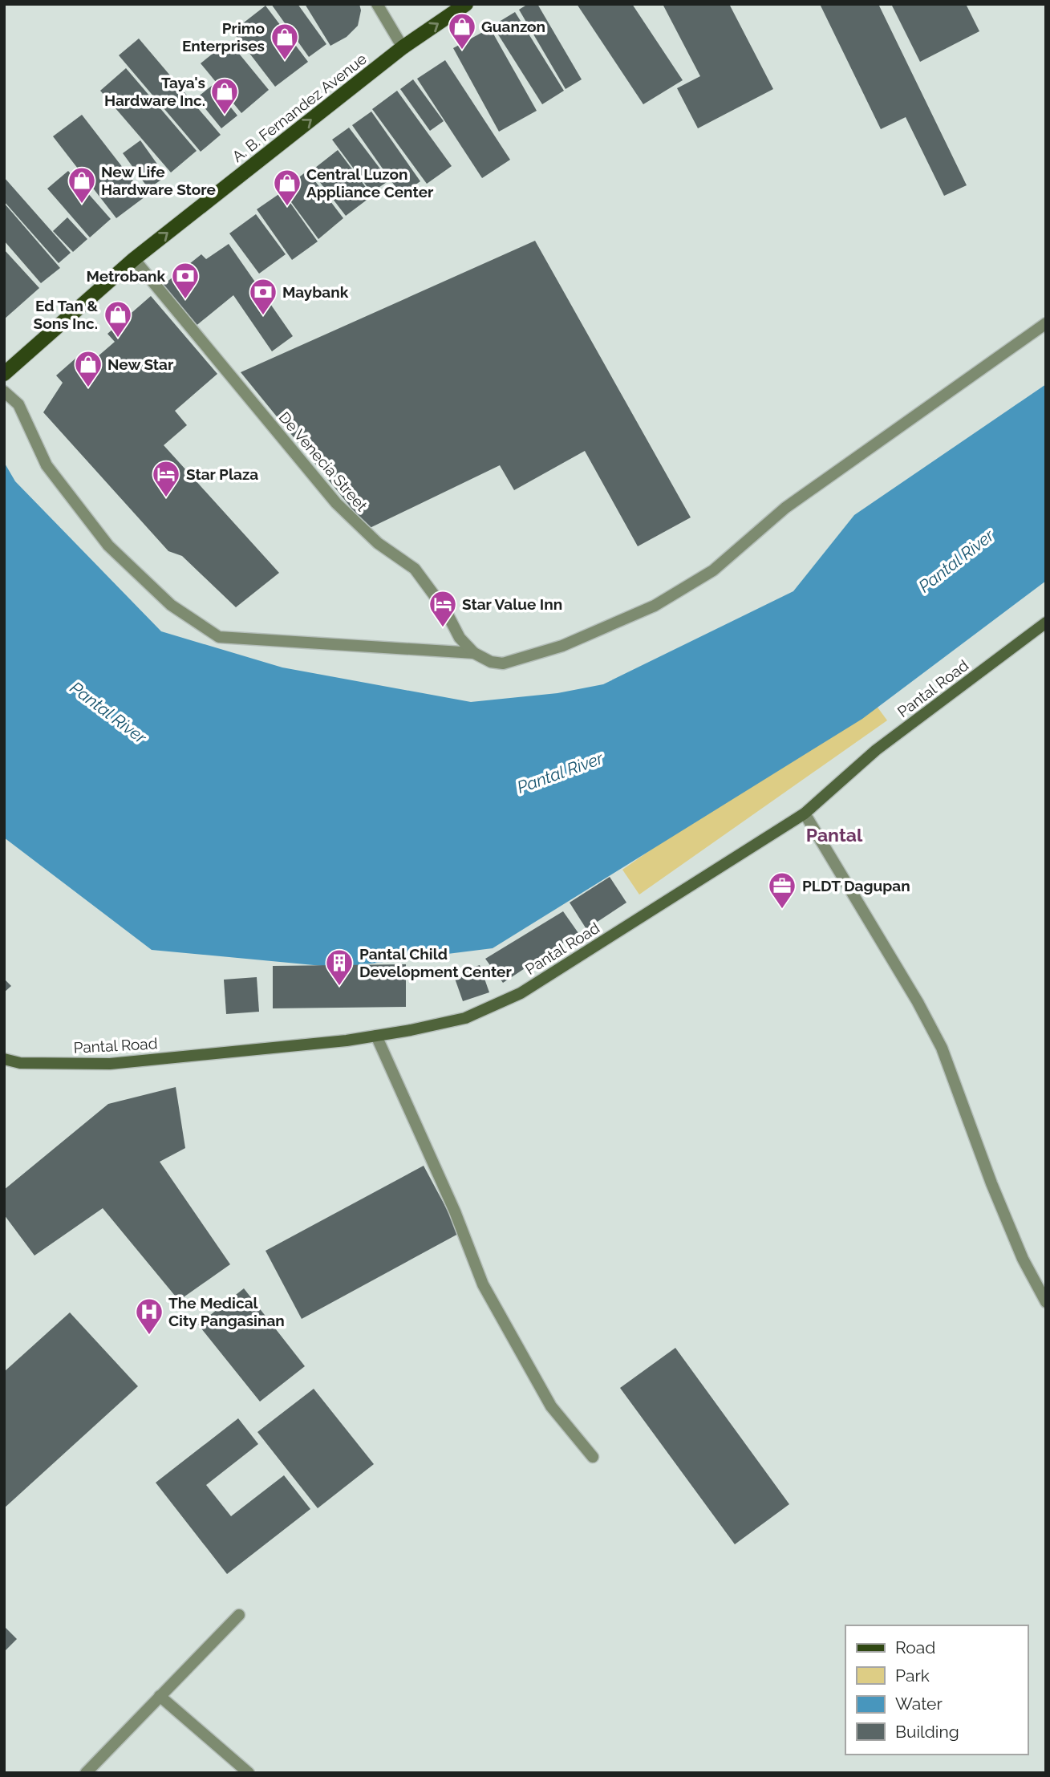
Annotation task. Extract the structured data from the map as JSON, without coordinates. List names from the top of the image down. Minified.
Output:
{"streets":{"main road":["A. B. Fernandez Avenue"],"street":["De Venecia Street","Pantal Road"]},"crossings":[["A. B. Fernandez Avenue","De Venecia Street"]],"one_way":["A. B. Fernandez Avenue"],"districts":["Pantal"],"water":["Pantal River"],"places":{"shop":["Guanzon","Primo Enterprises","Taya's Hardware Inc.","New Life Hardware Store","Central Luzon Appliance Center","Ed Tan & Sons Inc.","New Star"],"bank":["Metrobank","Maybank"],"hotel":["Star Plaza","Star Value Inn"],"office":["PLDT Dagupan"],"building":["Pantal Child Development Center"],"hospital":["The Medical City Pangasinan"]},"legend":["Road","Park","Water","Building"]}
